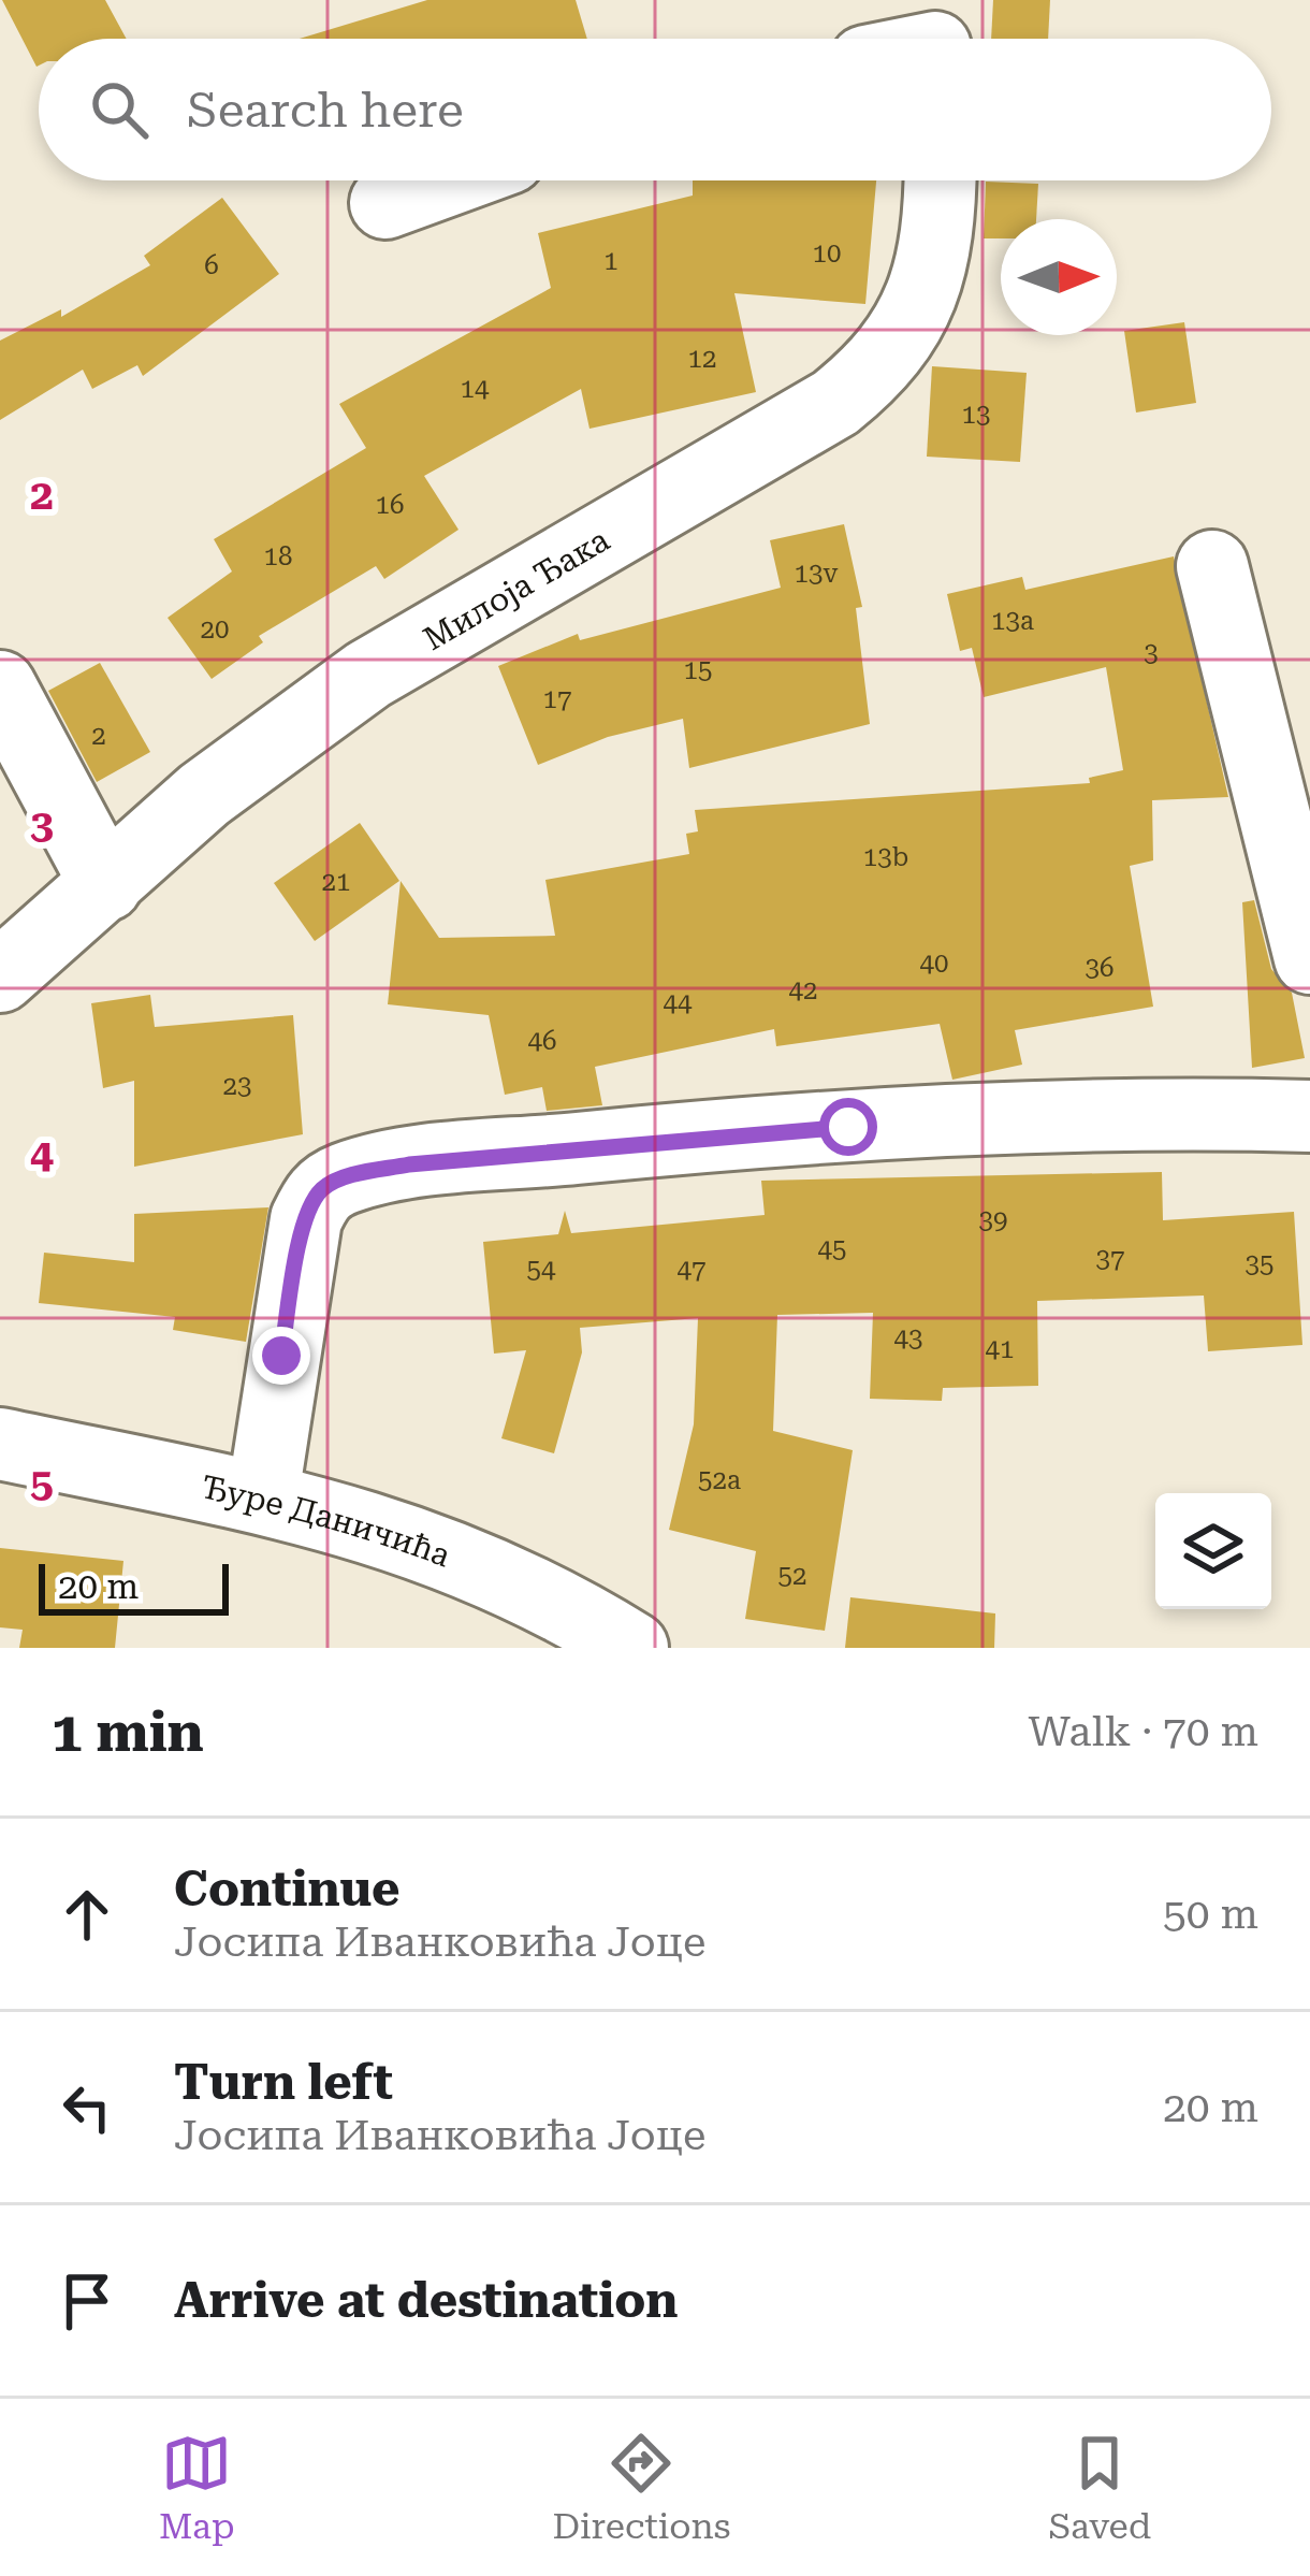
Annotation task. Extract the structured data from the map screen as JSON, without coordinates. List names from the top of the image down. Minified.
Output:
{"streets":{"street":["Милоја Ђака","Ђуре Даничића"]},"house_numbers":["10","1","6","12","14","13","16","18","13v","13a","20","3","15","17","2","13b","21","40","36","42","44","46","23","39","45","37","35","54","47","43","41","52a","52"],"scale_bar":"20 m","north":"right","page":{"search":"Search here","scale":"20 m","heading":["1 min","Walk · 70 m"],"list":[["Continue","Јосипа Иванковића Јоце","50 m"],["Turn left","Јосипа Иванковића Јоце","20 m"],"Arrive at destination"],"nav":["Map","Directions","Saved"]},"grid":{"rows":["2","3","4","5"]}}
